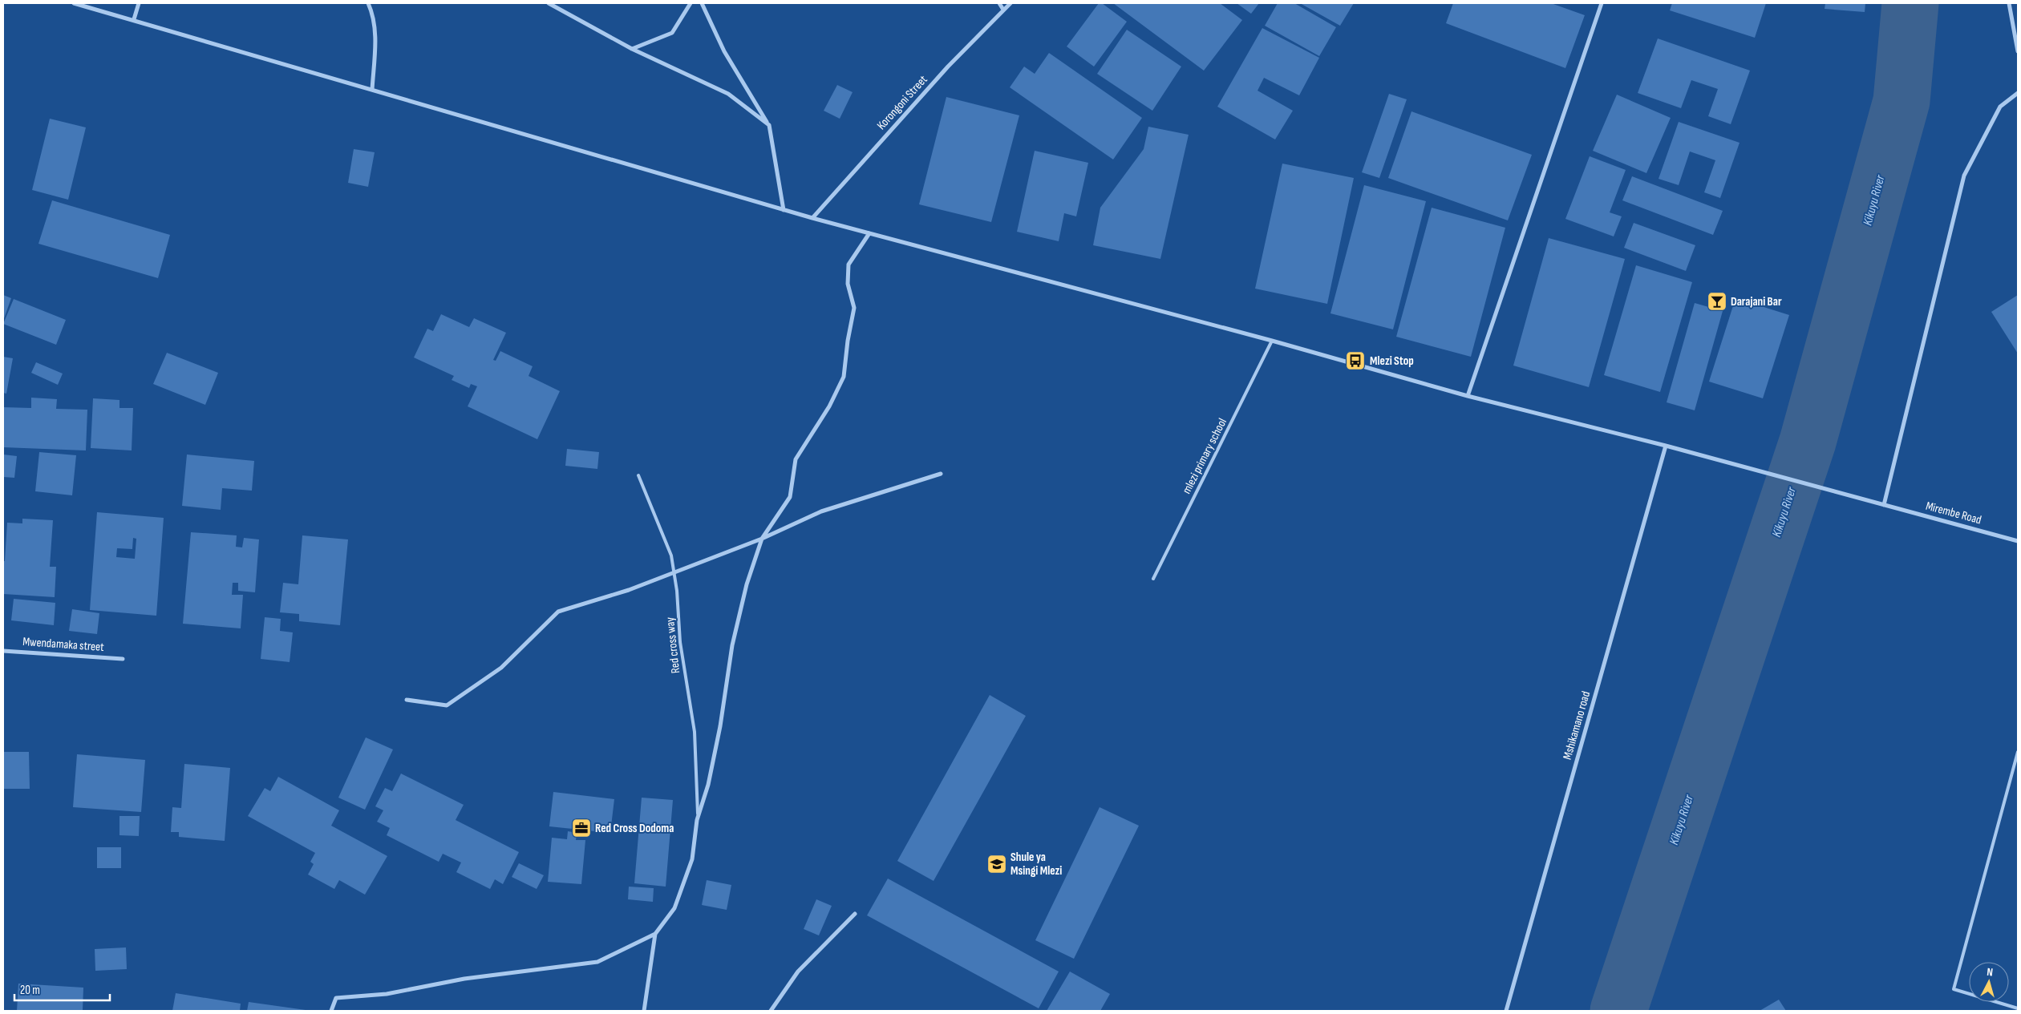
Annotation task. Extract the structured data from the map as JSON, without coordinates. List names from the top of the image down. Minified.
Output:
{"streets":{"street":["Korongoni Street","Mirembe Road","Mwendamaka street","Mshikamano road"],"lane":["mlezi primary school","Red cross way"]},"crossings":[["Korongoni Street","Mirembe Road"],["mlezi primary school","Mirembe Road"],["Mirembe Road","Mshikamano road"]],"water":["Kikuyu River"],"places":{"bar":["Darajani Bar"],"bus stop":["Mlezi Stop"],"office":["Red Cross Dodoma"],"school or university":["Shule ya Msingi Mlezi"]},"scale_bar":"20 m","north":"top"}
